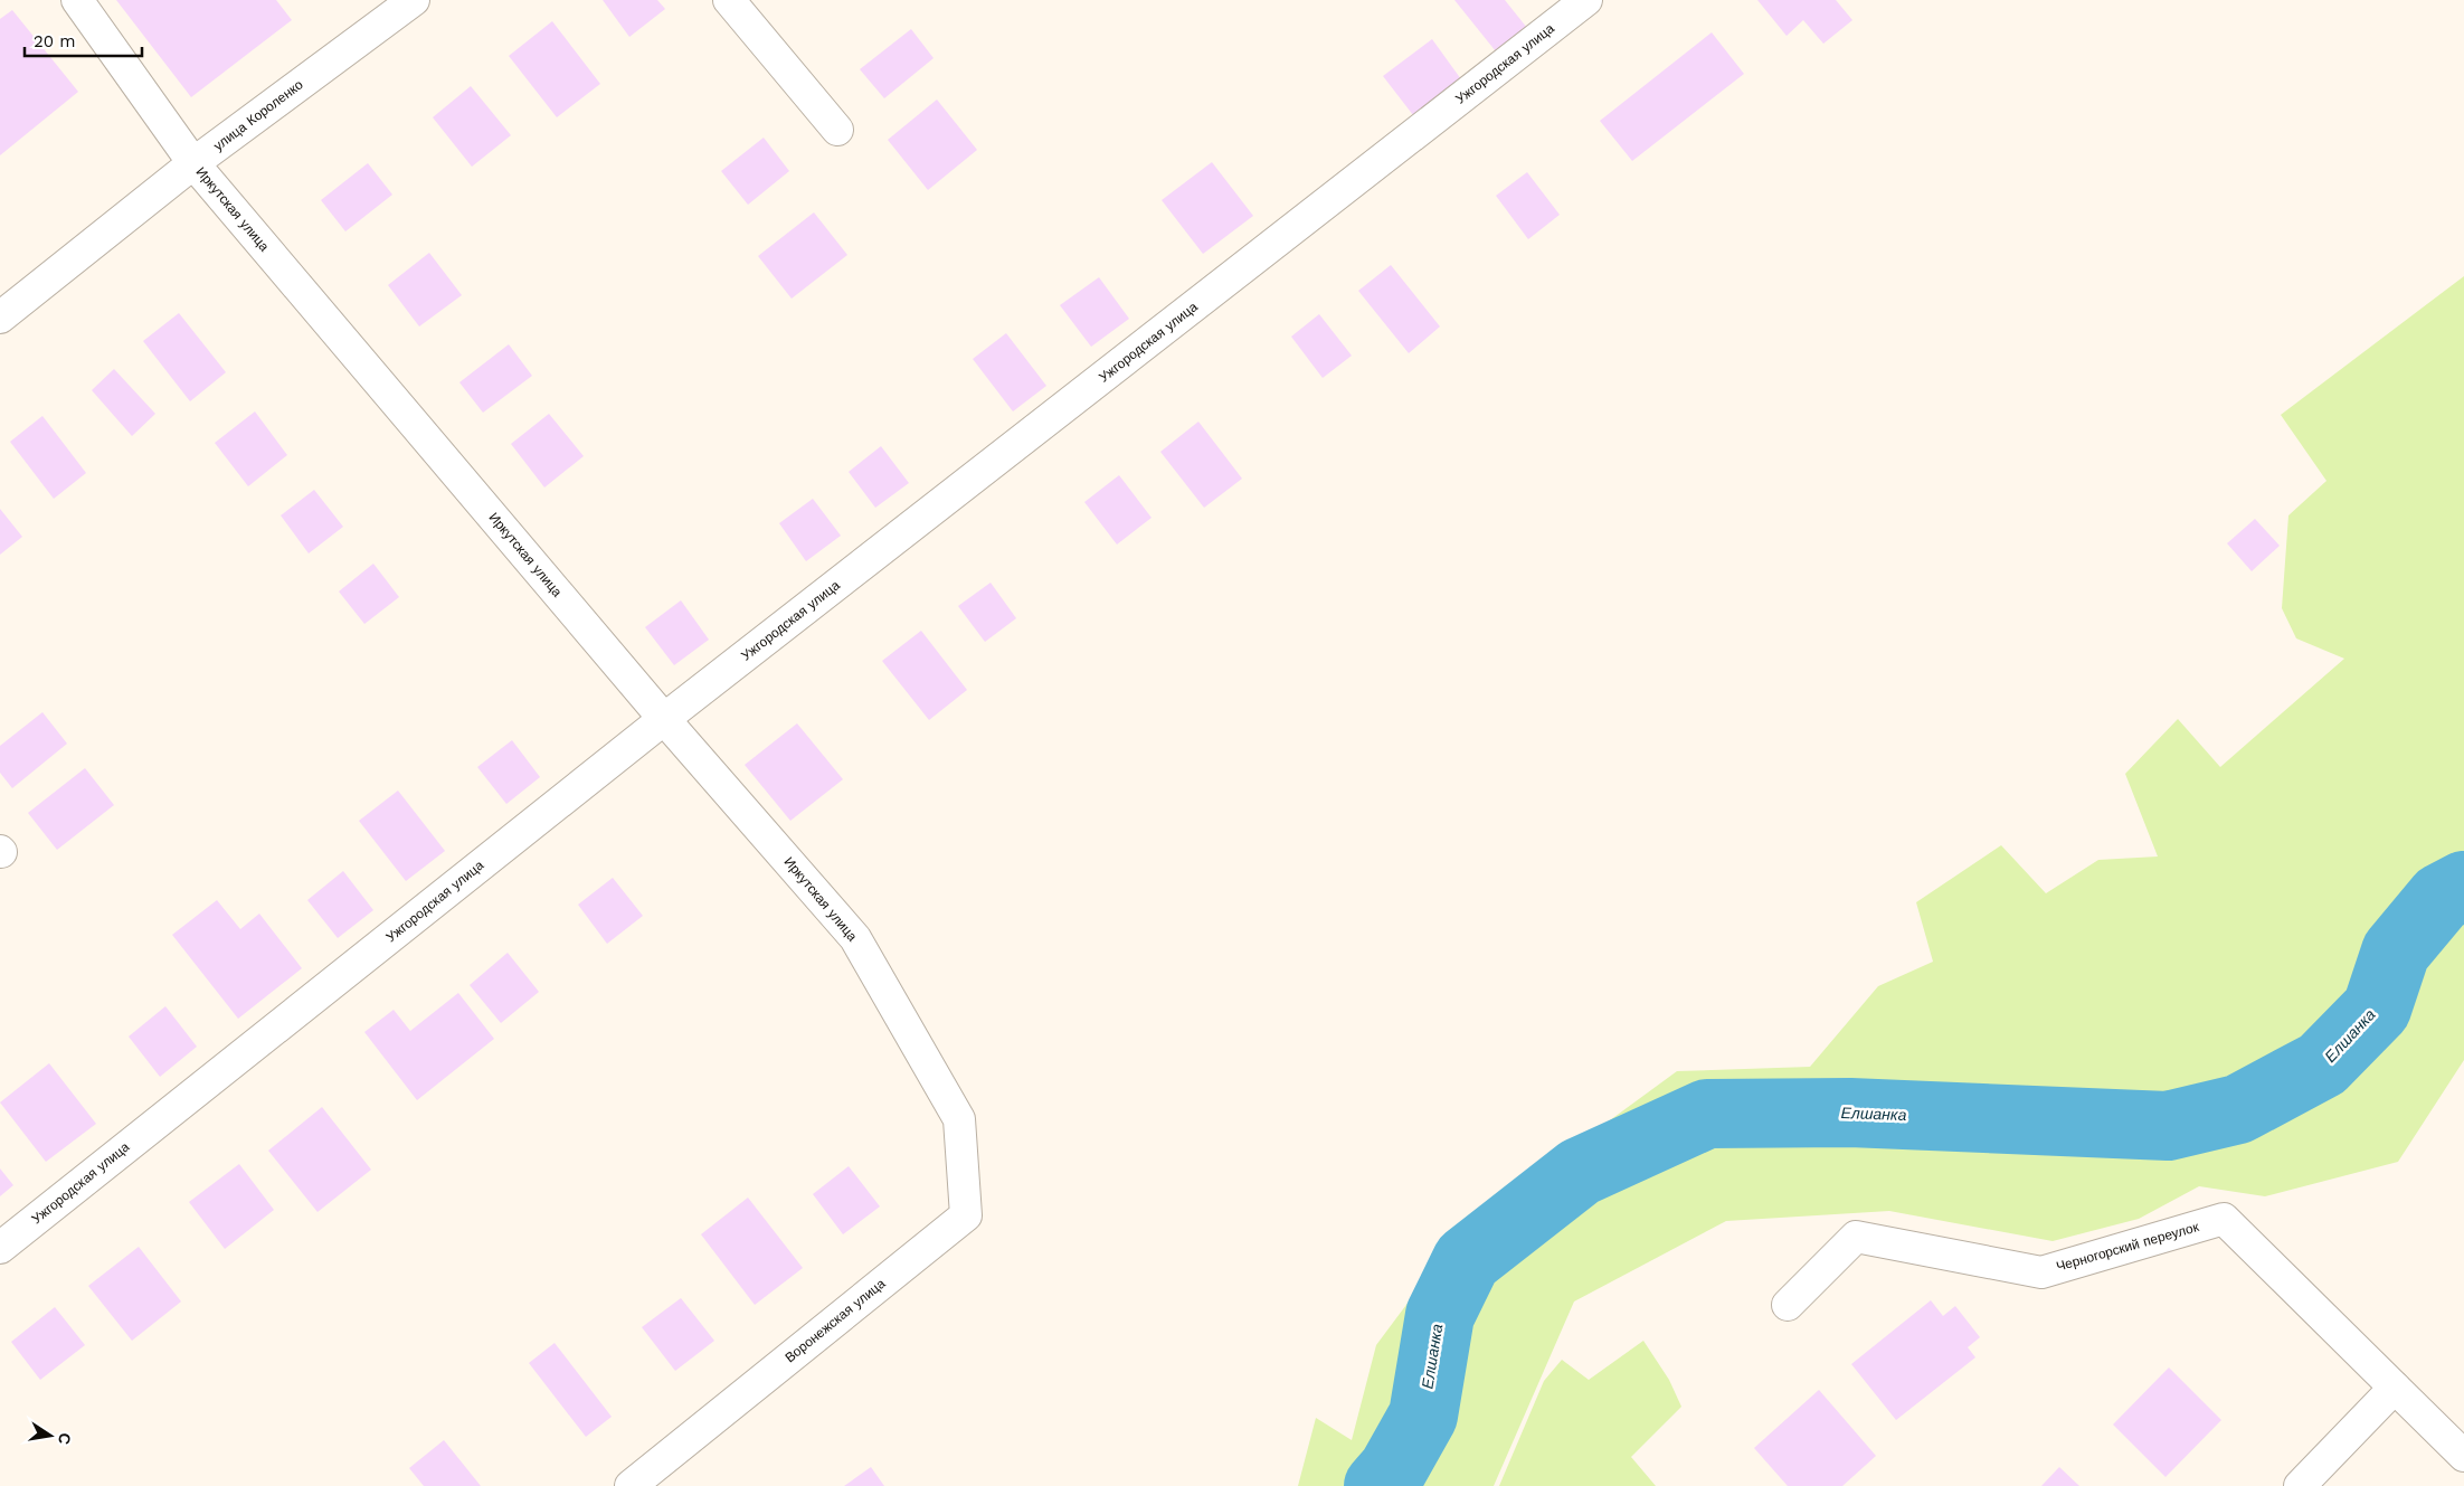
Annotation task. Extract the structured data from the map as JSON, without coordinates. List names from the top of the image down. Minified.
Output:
{"streets":{"street":["Ужгородская улица","улица Короленко","Иркутская улица","Черногорский переулок","Воронежская улица"]},"crossings":[["Ужгородская улица","Иркутская улица"],["улица Короленко","Иркутская улица"],["Иркутская улица","Воронежская улица"]],"water":["Елшанка"],"scale_bar":"20 m","north":"right"}
